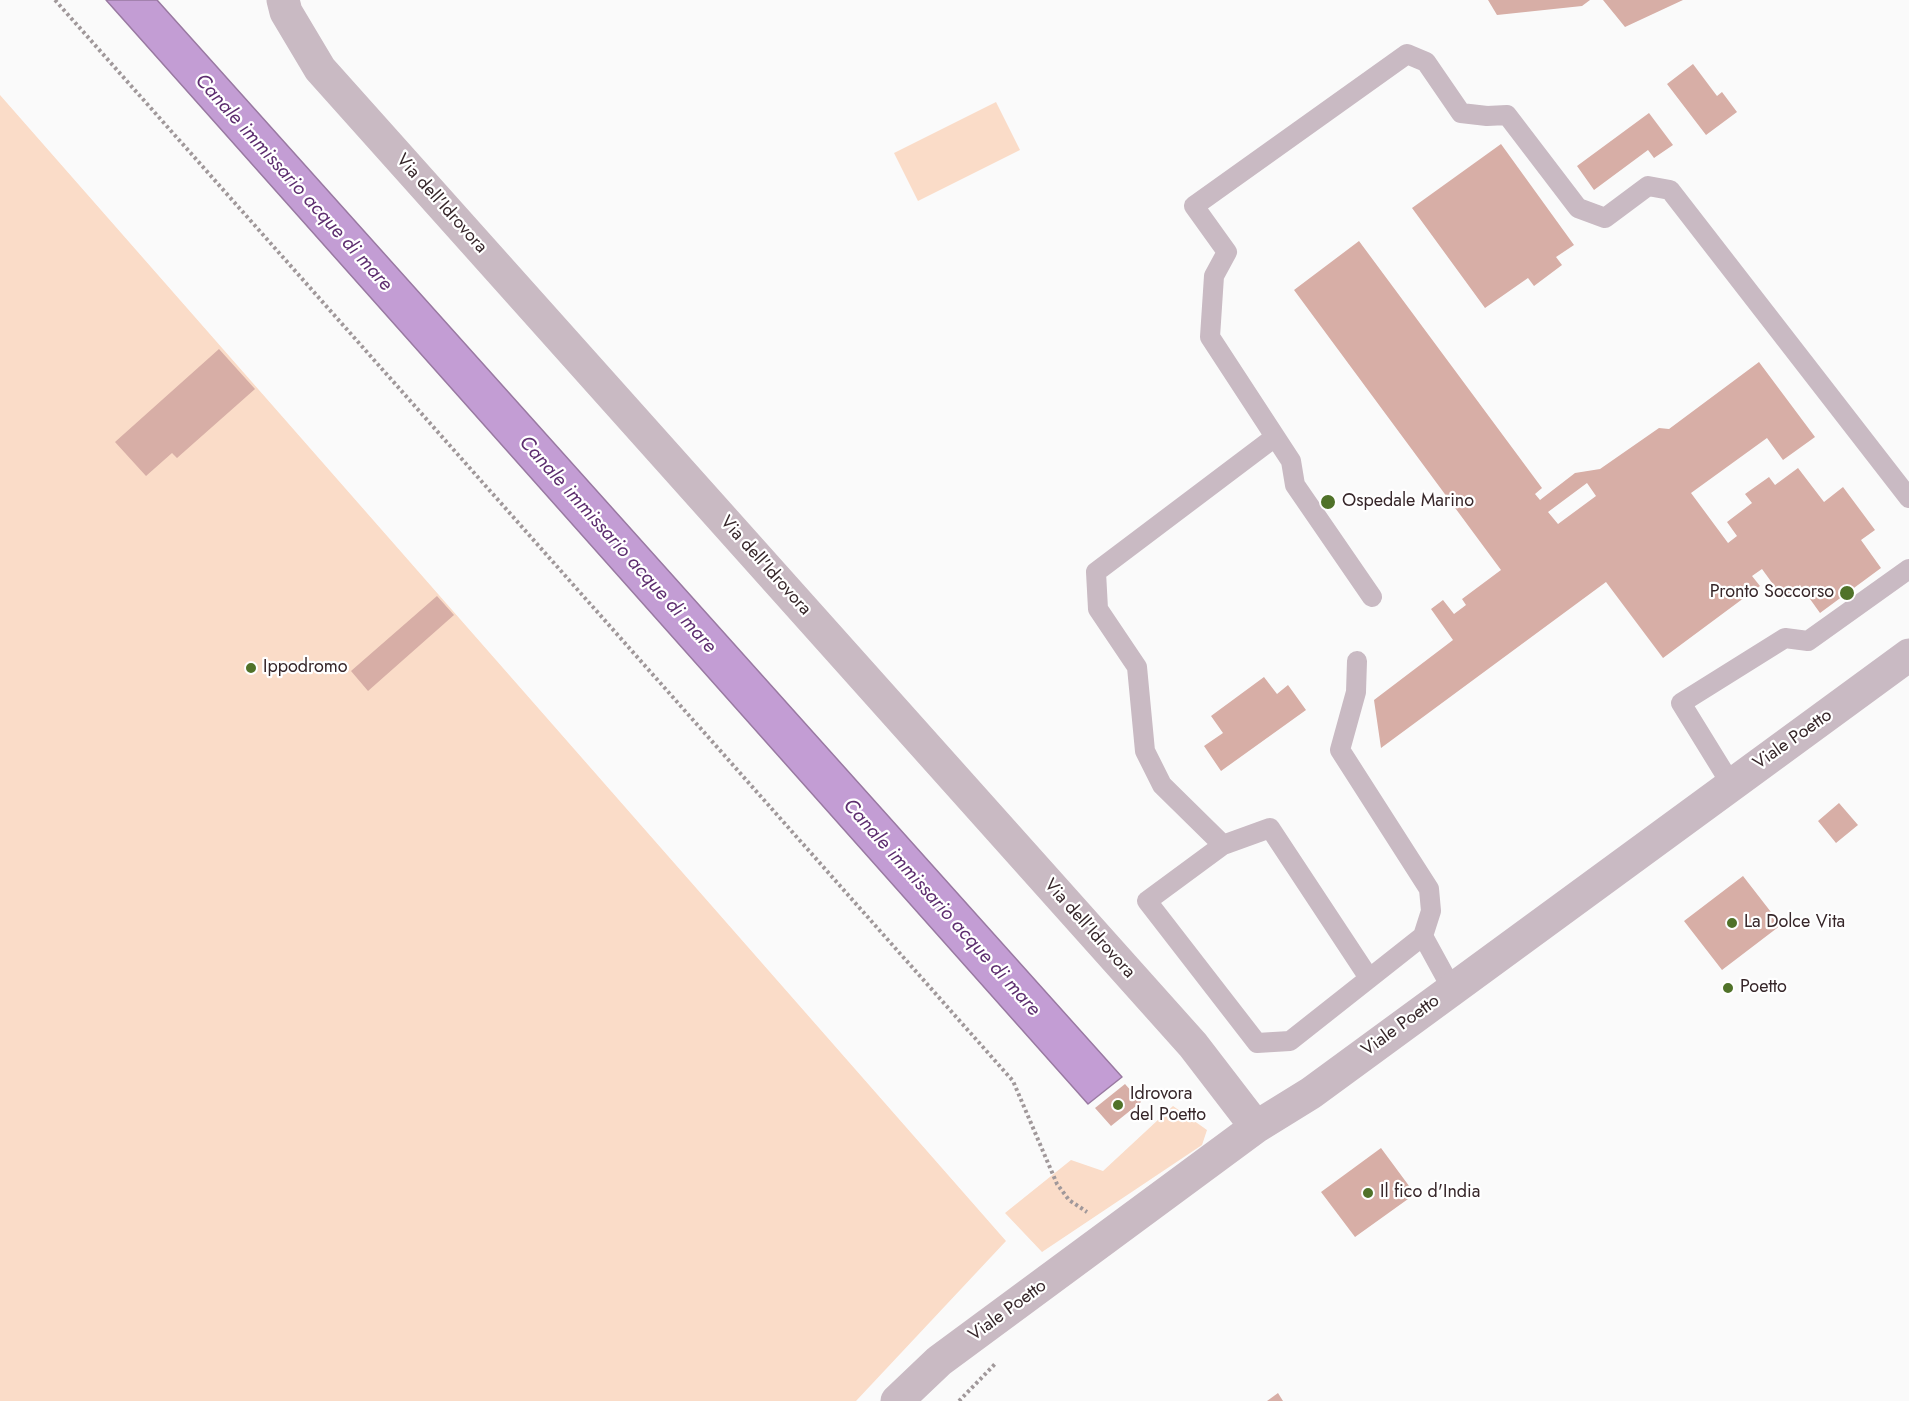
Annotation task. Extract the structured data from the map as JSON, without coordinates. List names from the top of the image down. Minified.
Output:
{"streets":{"street":["Via dell'Idrovora","Viale Poetto"]},"crossings":[["Via dell'Idrovora","Viale Poetto"]],"water":["Canale immissario acque di mare"],"places":["Ospedale Marino","Pronto Soccorso","Ippodromo","La Dolce Vita","Poetto","Idrovora del Poetto","Il fico d'India"]}
